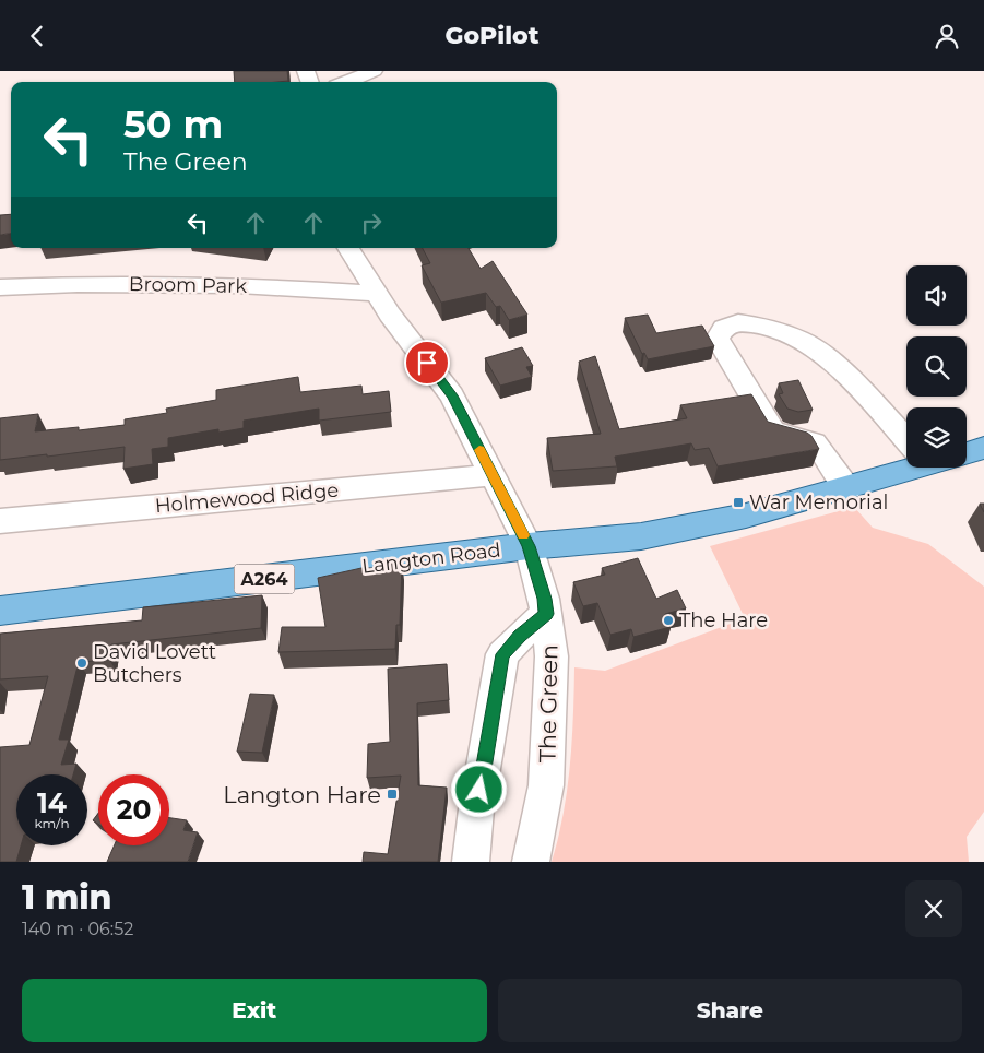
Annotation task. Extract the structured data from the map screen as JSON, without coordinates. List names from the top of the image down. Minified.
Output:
{"streets":{"main road":["Langton Road","A264"],"street":["Broom Park","Holmewood Ridge","The Green"]},"crossings":[["Broom Park","The Green"],["Holmewood Ridge","The Green"],["Langton Road","The Green"]],"places":{"transit":["War Memorial","Langton Hare"],"other":["The Hare","David Lovett Butchers"]},"page":{"header":"GoPilot","turn":["50 m","The Green"],"speed":"14 km/h","limit":"20","heading":["1 min","140 m · 06:52"],"buttons":["Exit","Share"]}}
